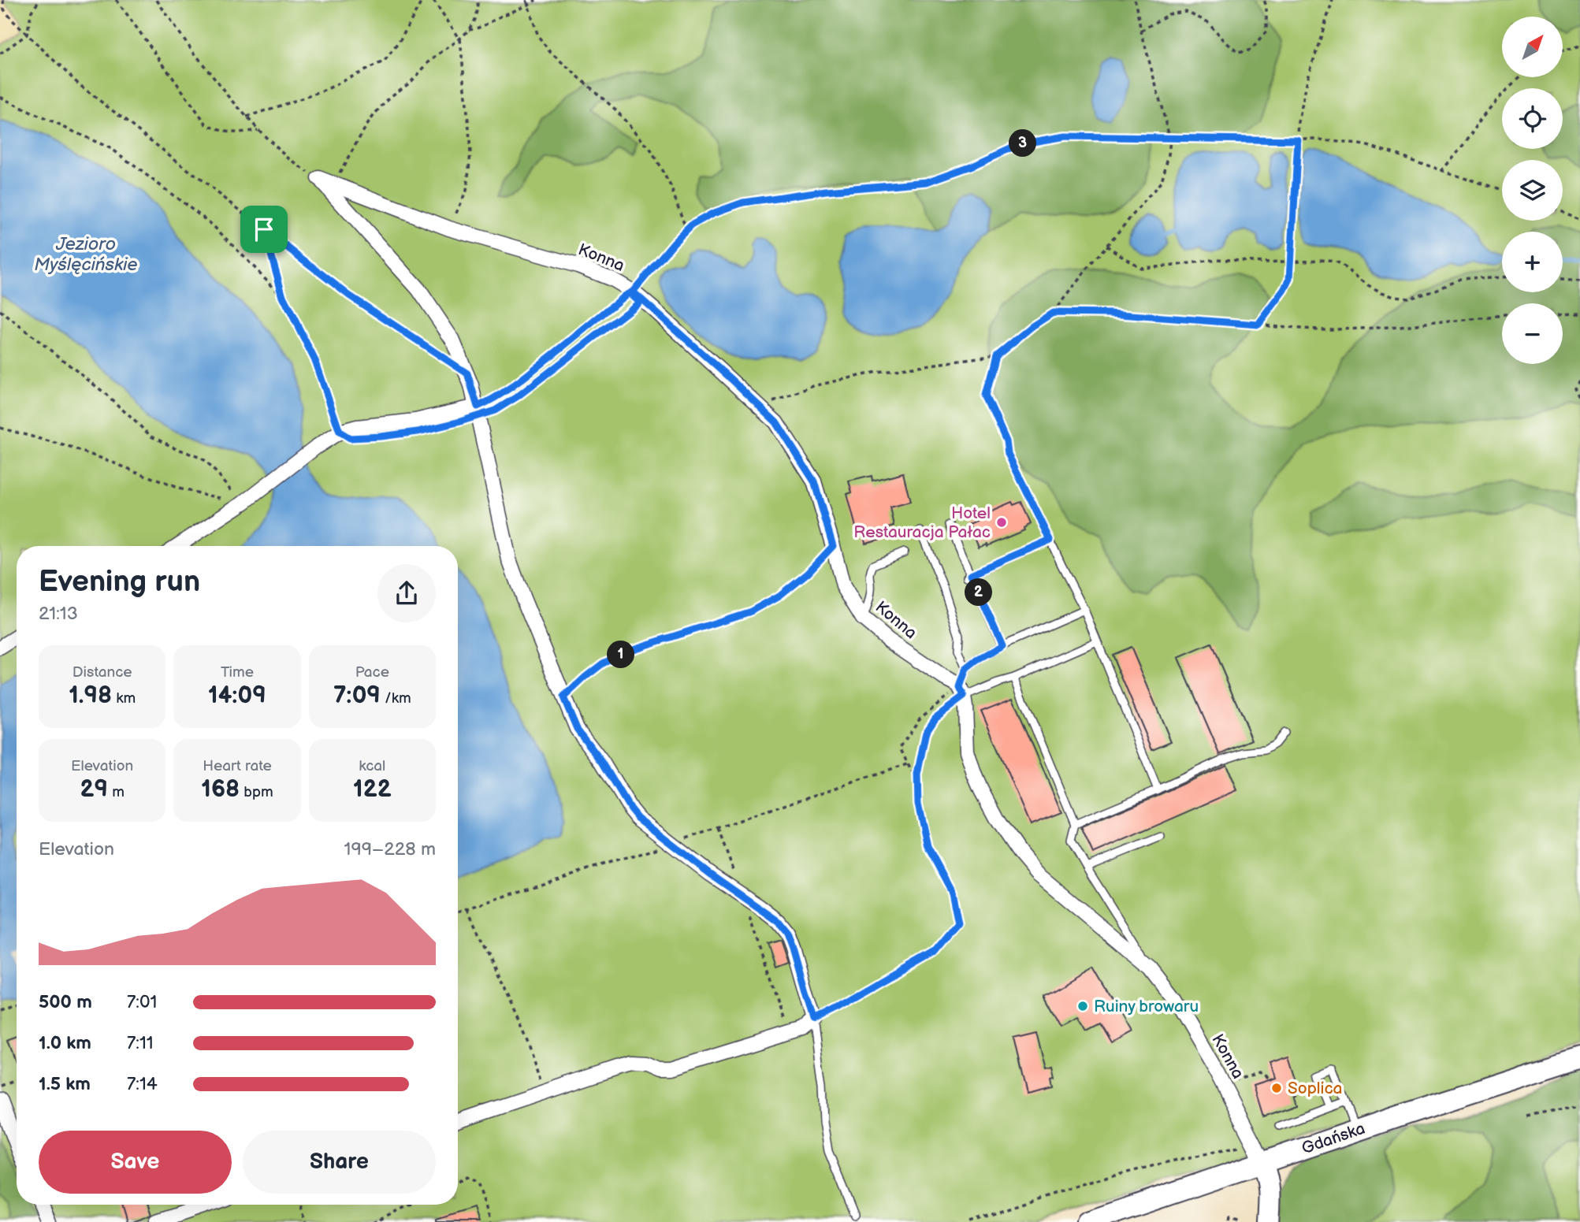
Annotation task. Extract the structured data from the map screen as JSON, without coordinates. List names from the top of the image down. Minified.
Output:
{"streets":{"main road":["Gdańska"],"street":["Konna"]},"crossings":[["Konna","Gdańska"]],"water":["Jezioro Myślęcińskie"],"places":["Hotel Restauracja Pałac","Ruiny browaru","Soplica"],"north":"top right","page":{"map_buttons":["+","−"],"pins":["3","2","1"],"heading":["Evening run","21:13"],"stats":[["Distance","1.98 km"],["Time","14:09"],["Pace","7:09 /km"],["Elevation","29 m"],["Heart rate","168 bpm"],["kcal","122"]],"chart":["Elevation","199–228 m"],"list":[{"name":"500 m","note":"7:01"},{"name":"1.0 km","note":"7:11"},{"name":"1.5 km","note":"7:14"}],"buttons":["Save","Share"]}}
